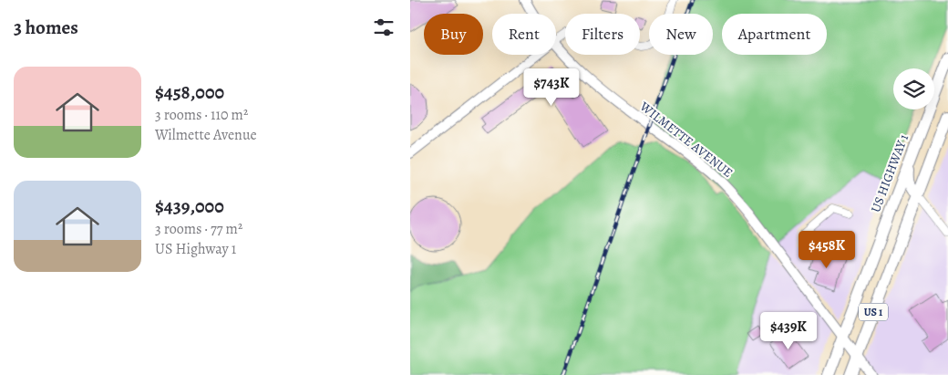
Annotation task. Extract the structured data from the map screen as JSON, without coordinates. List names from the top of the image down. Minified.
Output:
{"streets":{"main road":["US HIGHWAY 1","US 1"],"street":["WILMETTE AVENUE"]},"crossings":[["WILMETTE AVENUE","US HIGHWAY 1"],["WILMETTE AVENUE","US 1"]],"page":{"heading":"3 homes","chip":["Buy","Rent","Filters","New","Apartment"],"list":[{"name":"$458,000","note":"3 rooms · 110 m² · Wilmette Avenue"},{"name":"$439,000","note":"3 rooms · 77 m² · US Highway 1"}],"price":["$743K","$458K","$439K"]}}
